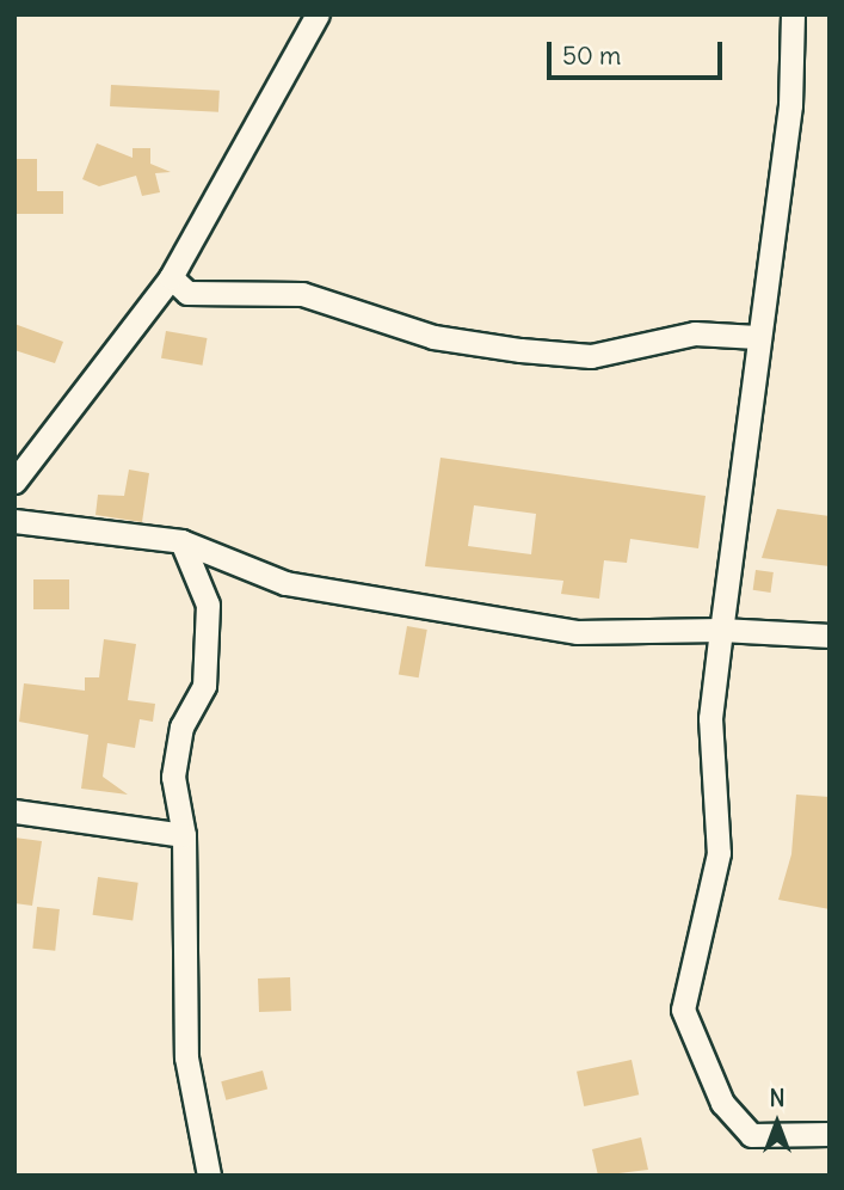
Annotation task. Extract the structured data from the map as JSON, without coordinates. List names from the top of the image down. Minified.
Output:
{"scale_bar":"50 m","north":"top"}
